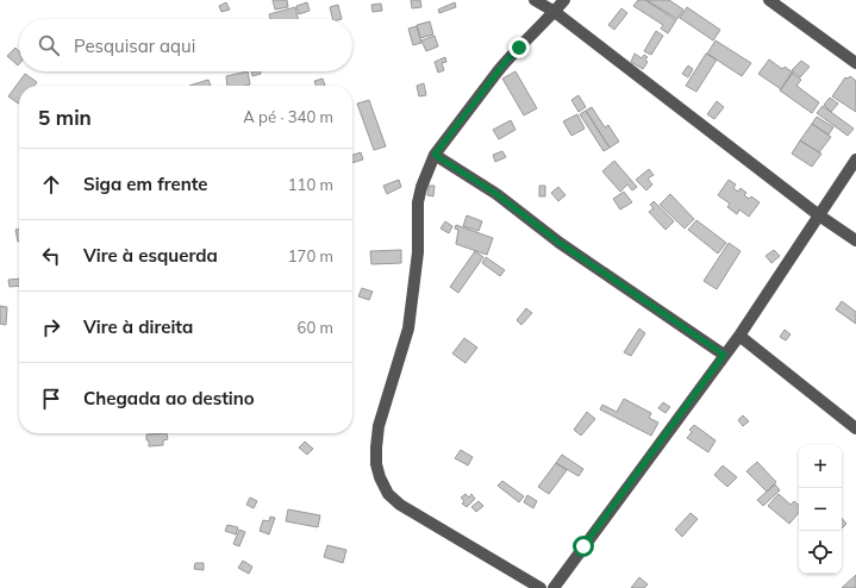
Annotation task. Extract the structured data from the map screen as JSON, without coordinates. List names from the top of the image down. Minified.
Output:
{"page":{"search":"Pesquisar aqui","heading":["5 min","A pé · 340 m"],"list":[["Siga em frente","110 m"],["Vire à esquerda","170 m"],["Vire à direita","60 m"],"Chegada ao destino"],"map_buttons":["+","−"]}}
